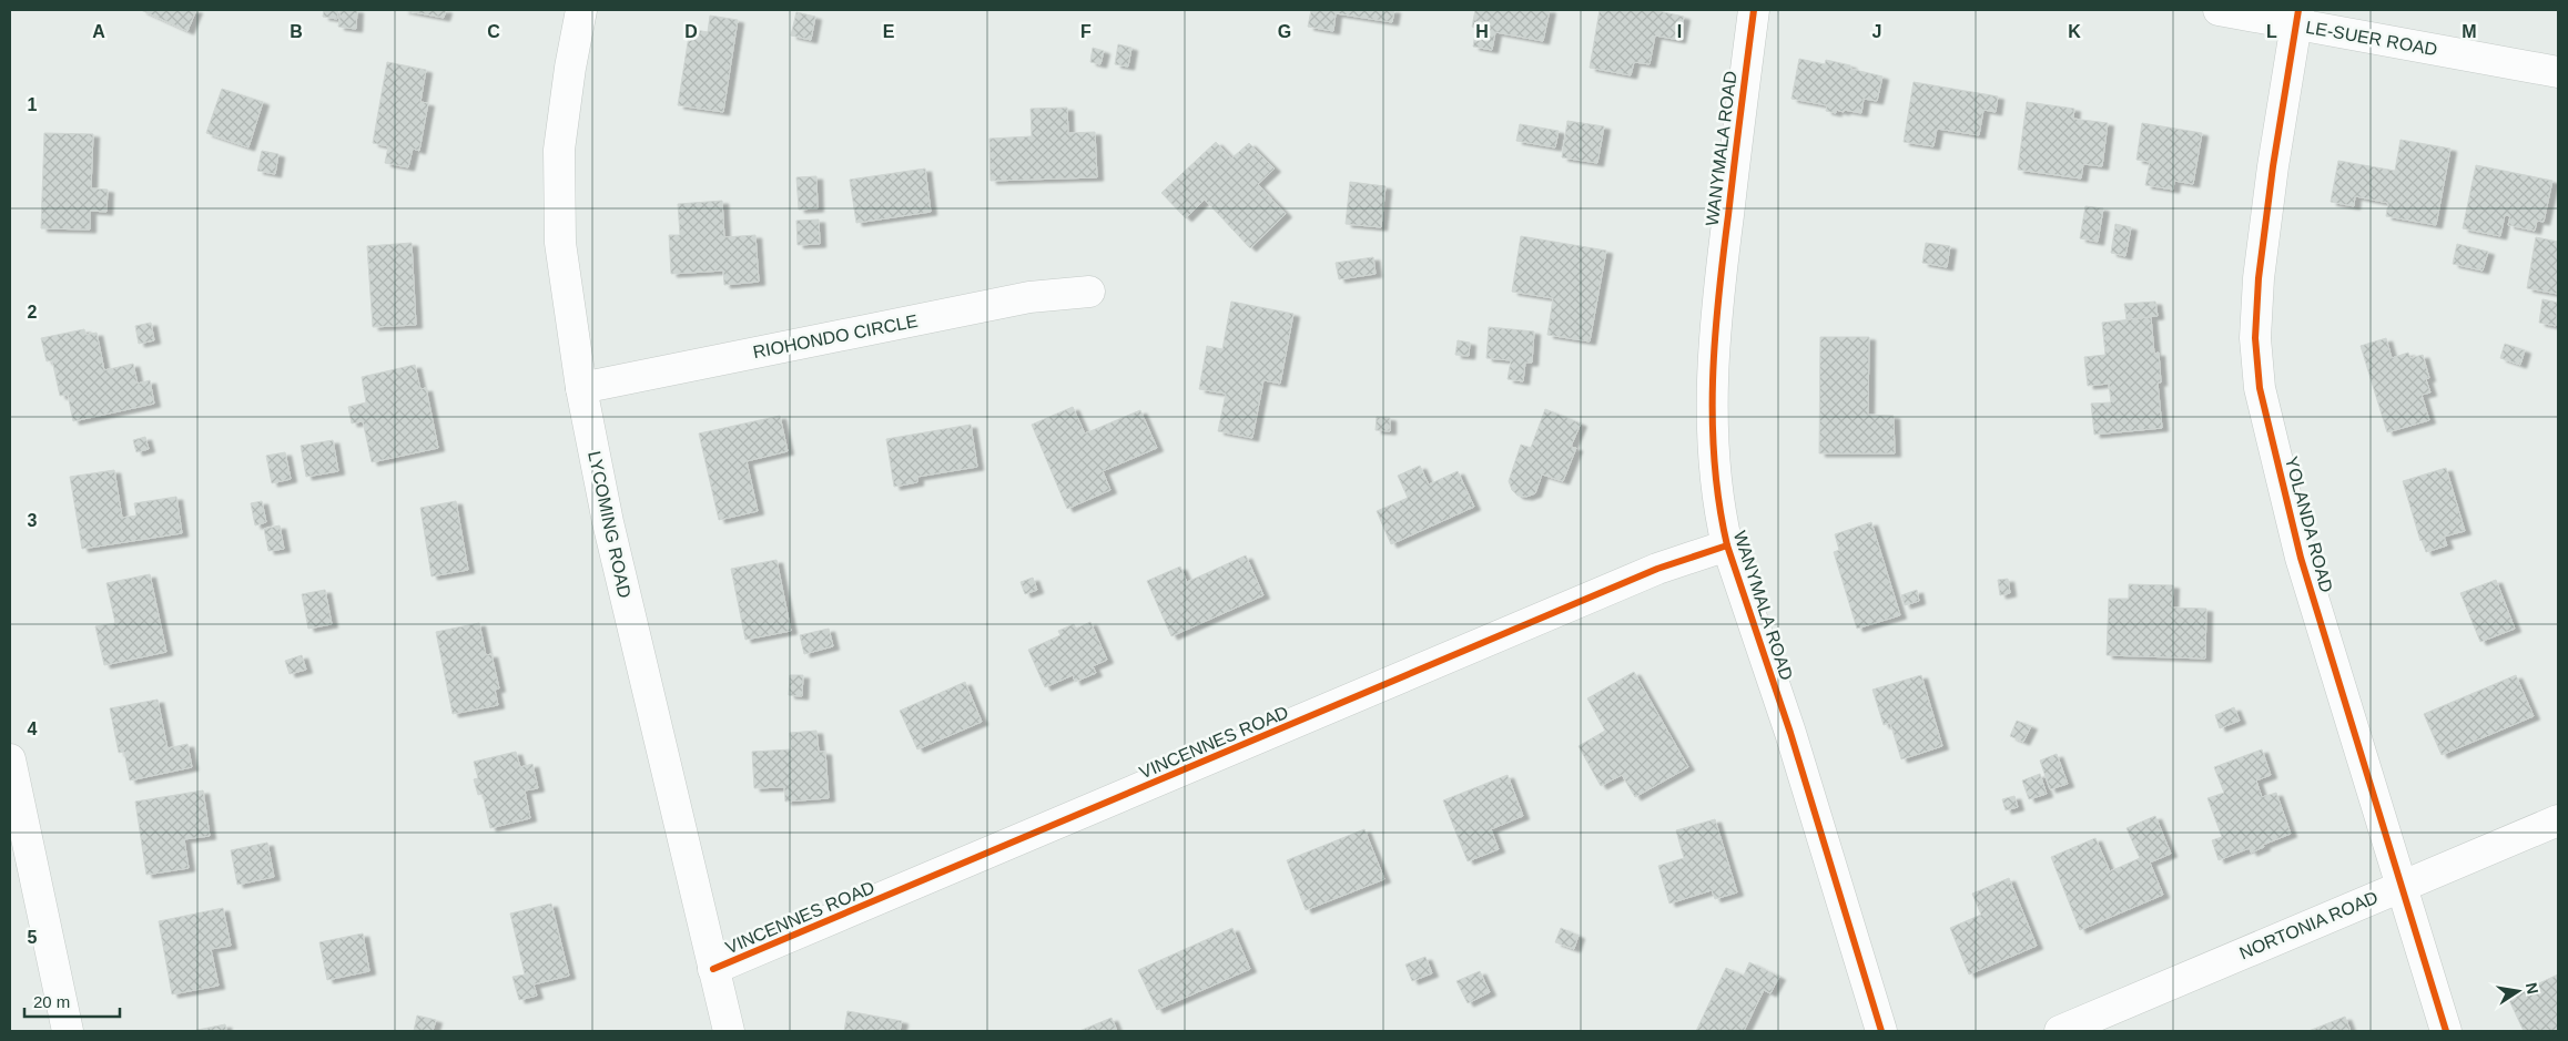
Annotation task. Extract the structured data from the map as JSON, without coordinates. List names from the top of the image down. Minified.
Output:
{"streets":{"street":["LE-SUER ROAD","WANYMALA ROAD","RIOHONDO CIRCLE","LYCOMING ROAD","YOLANDA ROAD","VINCENNES ROAD","NORTONIA ROAD"]},"crossings":[["LE-SUER ROAD","YOLANDA ROAD"],["WANYMALA ROAD","VINCENNES ROAD"],["RIOHONDO CIRCLE","LYCOMING ROAD"],["LYCOMING ROAD","VINCENNES ROAD"],["YOLANDA ROAD","NORTONIA ROAD"]],"scale_bar":"20 m","north":"right","grid":{"columns":["A","B","C","D","E","F","G","H","I","J","K","L","M"],"rows":["1","2","3","4","5"]}}
